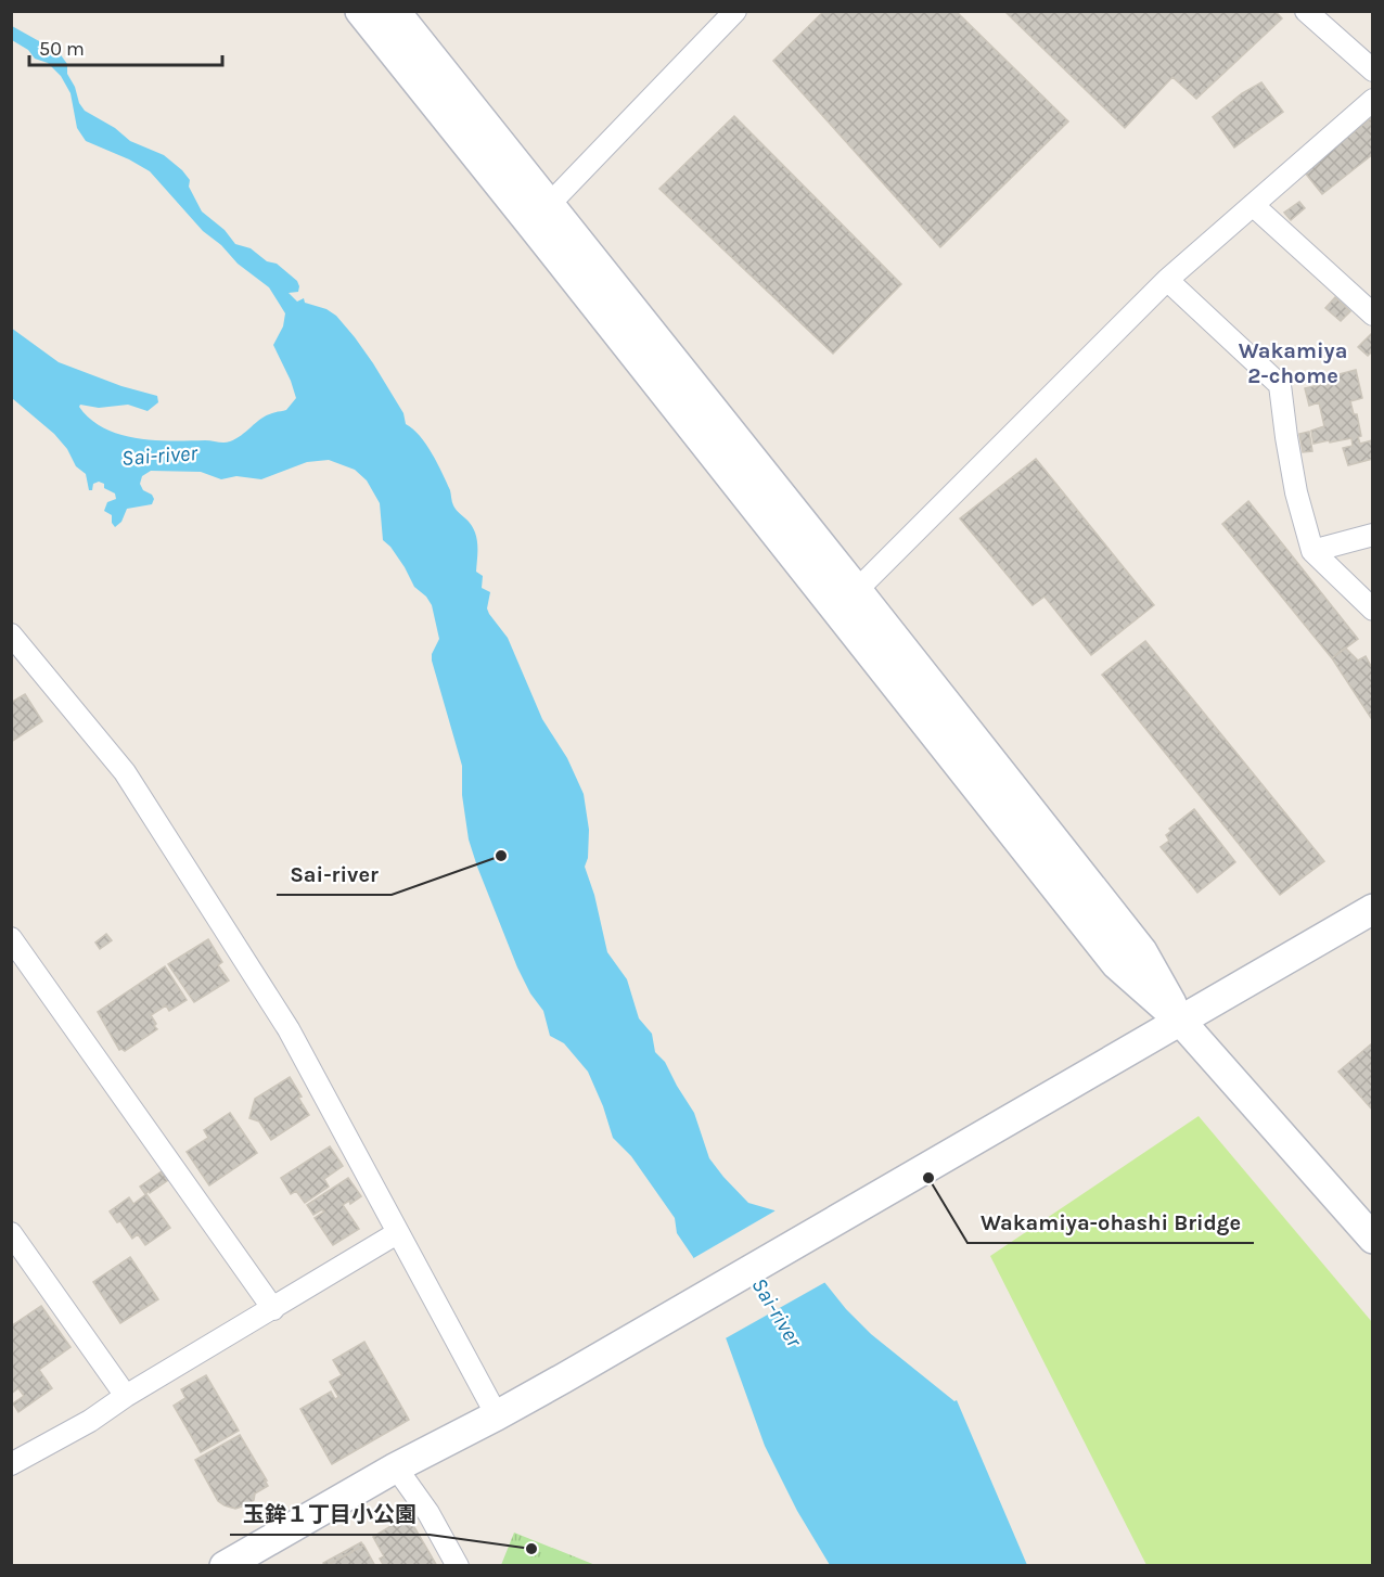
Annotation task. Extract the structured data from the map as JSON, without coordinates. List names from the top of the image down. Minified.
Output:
{"districts":["Wakamiya 2-chome"],"water":["Sai-river"],"places":["Sai-river","Wakamiya-ohashi Bridge","玉鉾１丁目小公園"],"scale_bar":"50 m"}
